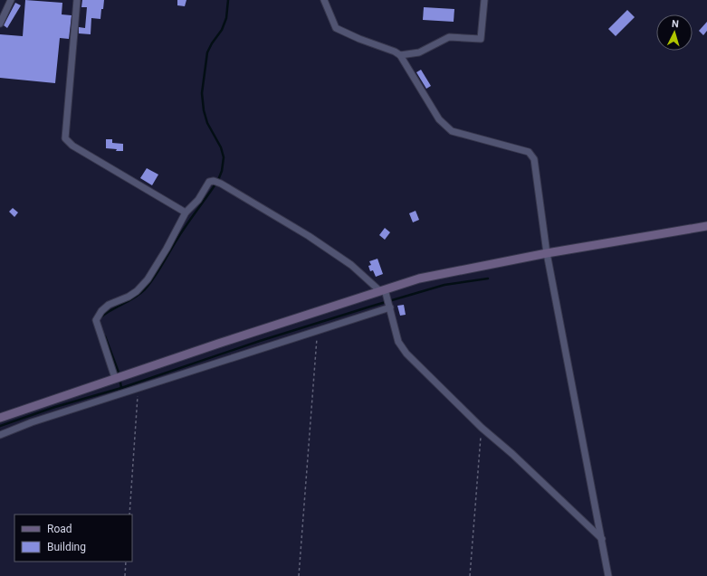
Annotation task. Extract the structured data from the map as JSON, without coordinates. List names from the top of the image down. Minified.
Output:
{"legend":["Road","Building"],"north":"top"}
